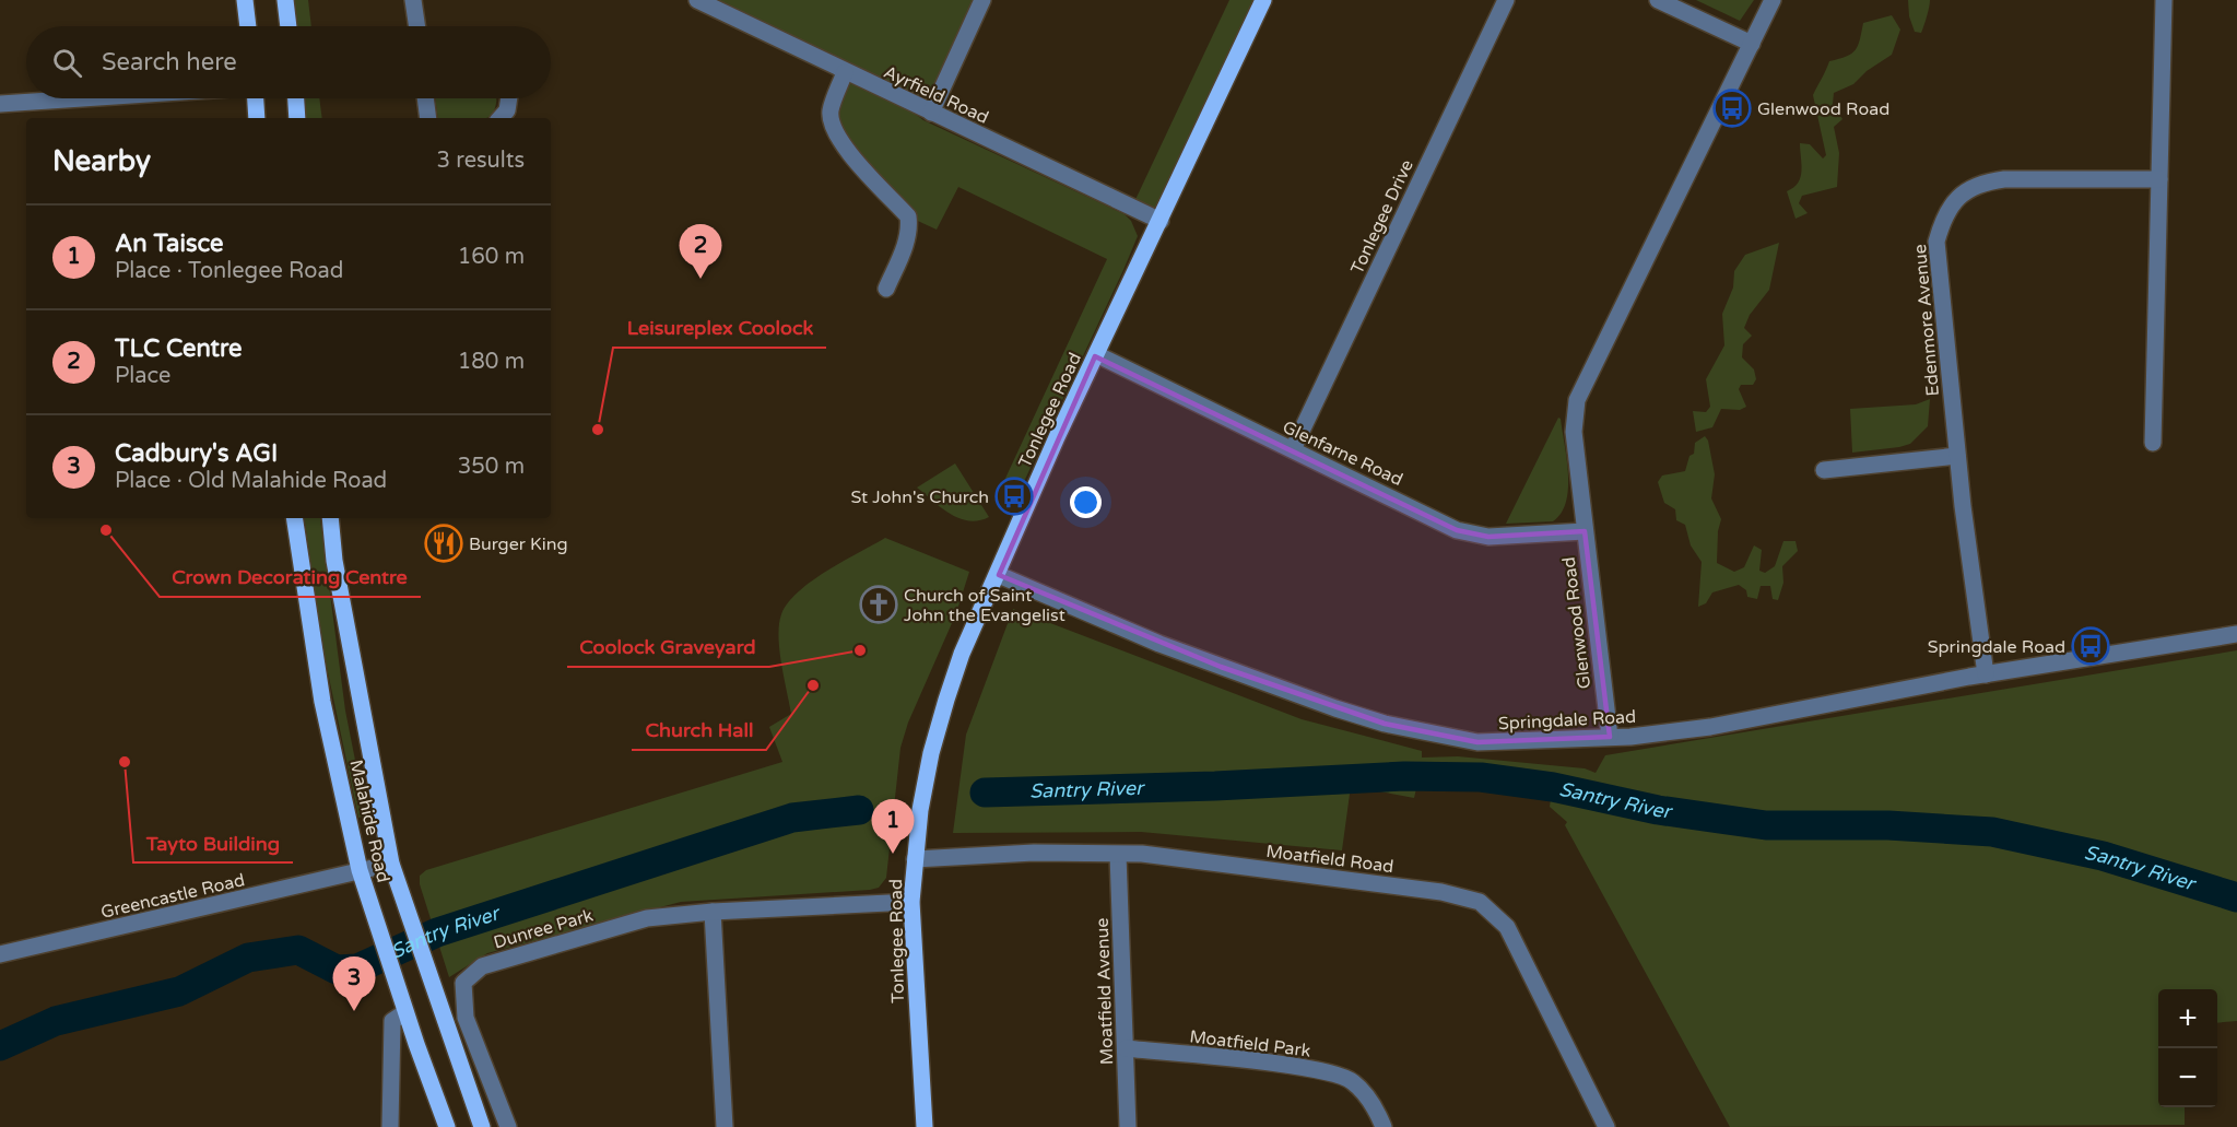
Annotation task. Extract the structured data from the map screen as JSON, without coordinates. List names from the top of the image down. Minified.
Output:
{"streets":{"main road":["Tonlegee Road","Malahide Road"],"street":["Ayrfield Road","Tonlegee Drive","Edenmore Avenue","Glenfarne Road","Glenwood Road","Springdale Road","Moatfield Road","Greencastle Road","Dunree Park","Moatfield Avenue","Moatfield Park"]},"crossings":[["Ayrfield Road","Tonlegee Road"],["Tonlegee Drive","Glenfarne Road"],["Edenmore Avenue","Springdale Road"],["Tonlegee Road","Glenfarne Road"],["Tonlegee Road","Springdale Road"],["Tonlegee Road","Moatfield Road"],["Tonlegee Road","Dunree Park"],["Glenfarne Road","Glenwood Road"],["Glenwood Road","Springdale Road"],["Malahide Road","Greencastle Road"],["Moatfield Road","Moatfield Avenue"],["Moatfield Avenue","Moatfield Park"]],"water":["Santry River"],"places":{"bus stop":["Glenwood Road","St John's Church","Springdale Road"],"other":["Leisureplex Coolock","Crown Decorating Centre","Coolock Graveyard","Church Hall","Tayto Building"],"restaurant":["Burger King"],"church":["Church of Saint John the Evangelist"]},"page":{"search":"Search here","heading":["Nearby","3 results"],"list":[{"mark":"1","name":"An Taisce","note":"Place · Tonlegee Road","value":"160 m"},{"mark":"2","name":"TLC Centre","note":"Place","value":"180 m"},{"mark":"3","name":"Cadbury's AGI","note":"Place · Old Malahide Road","value":"350 m"}],"pins":["2","1","3"],"map_buttons":["+","−"]}}
